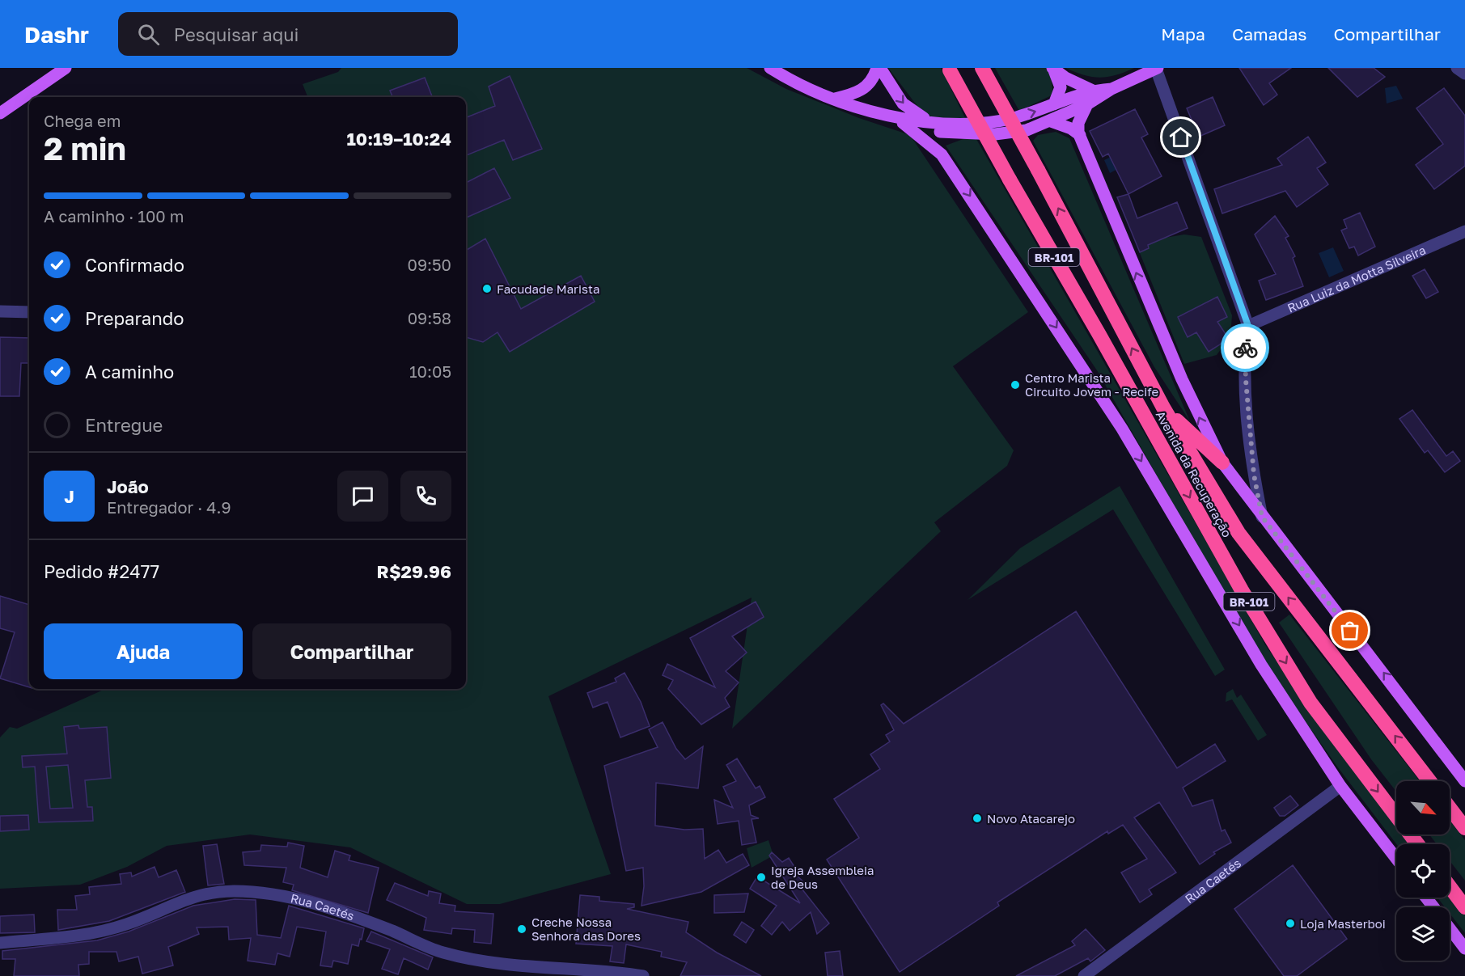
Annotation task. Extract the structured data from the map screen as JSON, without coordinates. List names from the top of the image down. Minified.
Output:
{"streets":{"highway":["BR-101","Avenida da Recuperação"],"street":["Rua Luiz da Motta Silveira","Rua Caetés"]},"places":["Facudade Marista","Centro Marista Circuito Jovem - Recife","Novo Atacarejo","Igreja Assembleia de Deus","Loja Masterboi","Creche Nossa Senhora das Dores"],"north":"bottom right","page":{"header":"Dashr","search":"Pesquisar aqui","nav":["Mapa","Camadas","Compartilhar"],"heading":["2 min","Chega em","10:19–10:24"],"panel":["João","Entregador · 4.9","Pedido #2477","R$29.96"],"bar":"A caminho · 100 m","list":[["Confirmado","09:50"],["Preparando","09:58"],["A caminho","10:05"],"Entregue"],"round":"J","buttons":["Ajuda","Compartilhar"]}}
